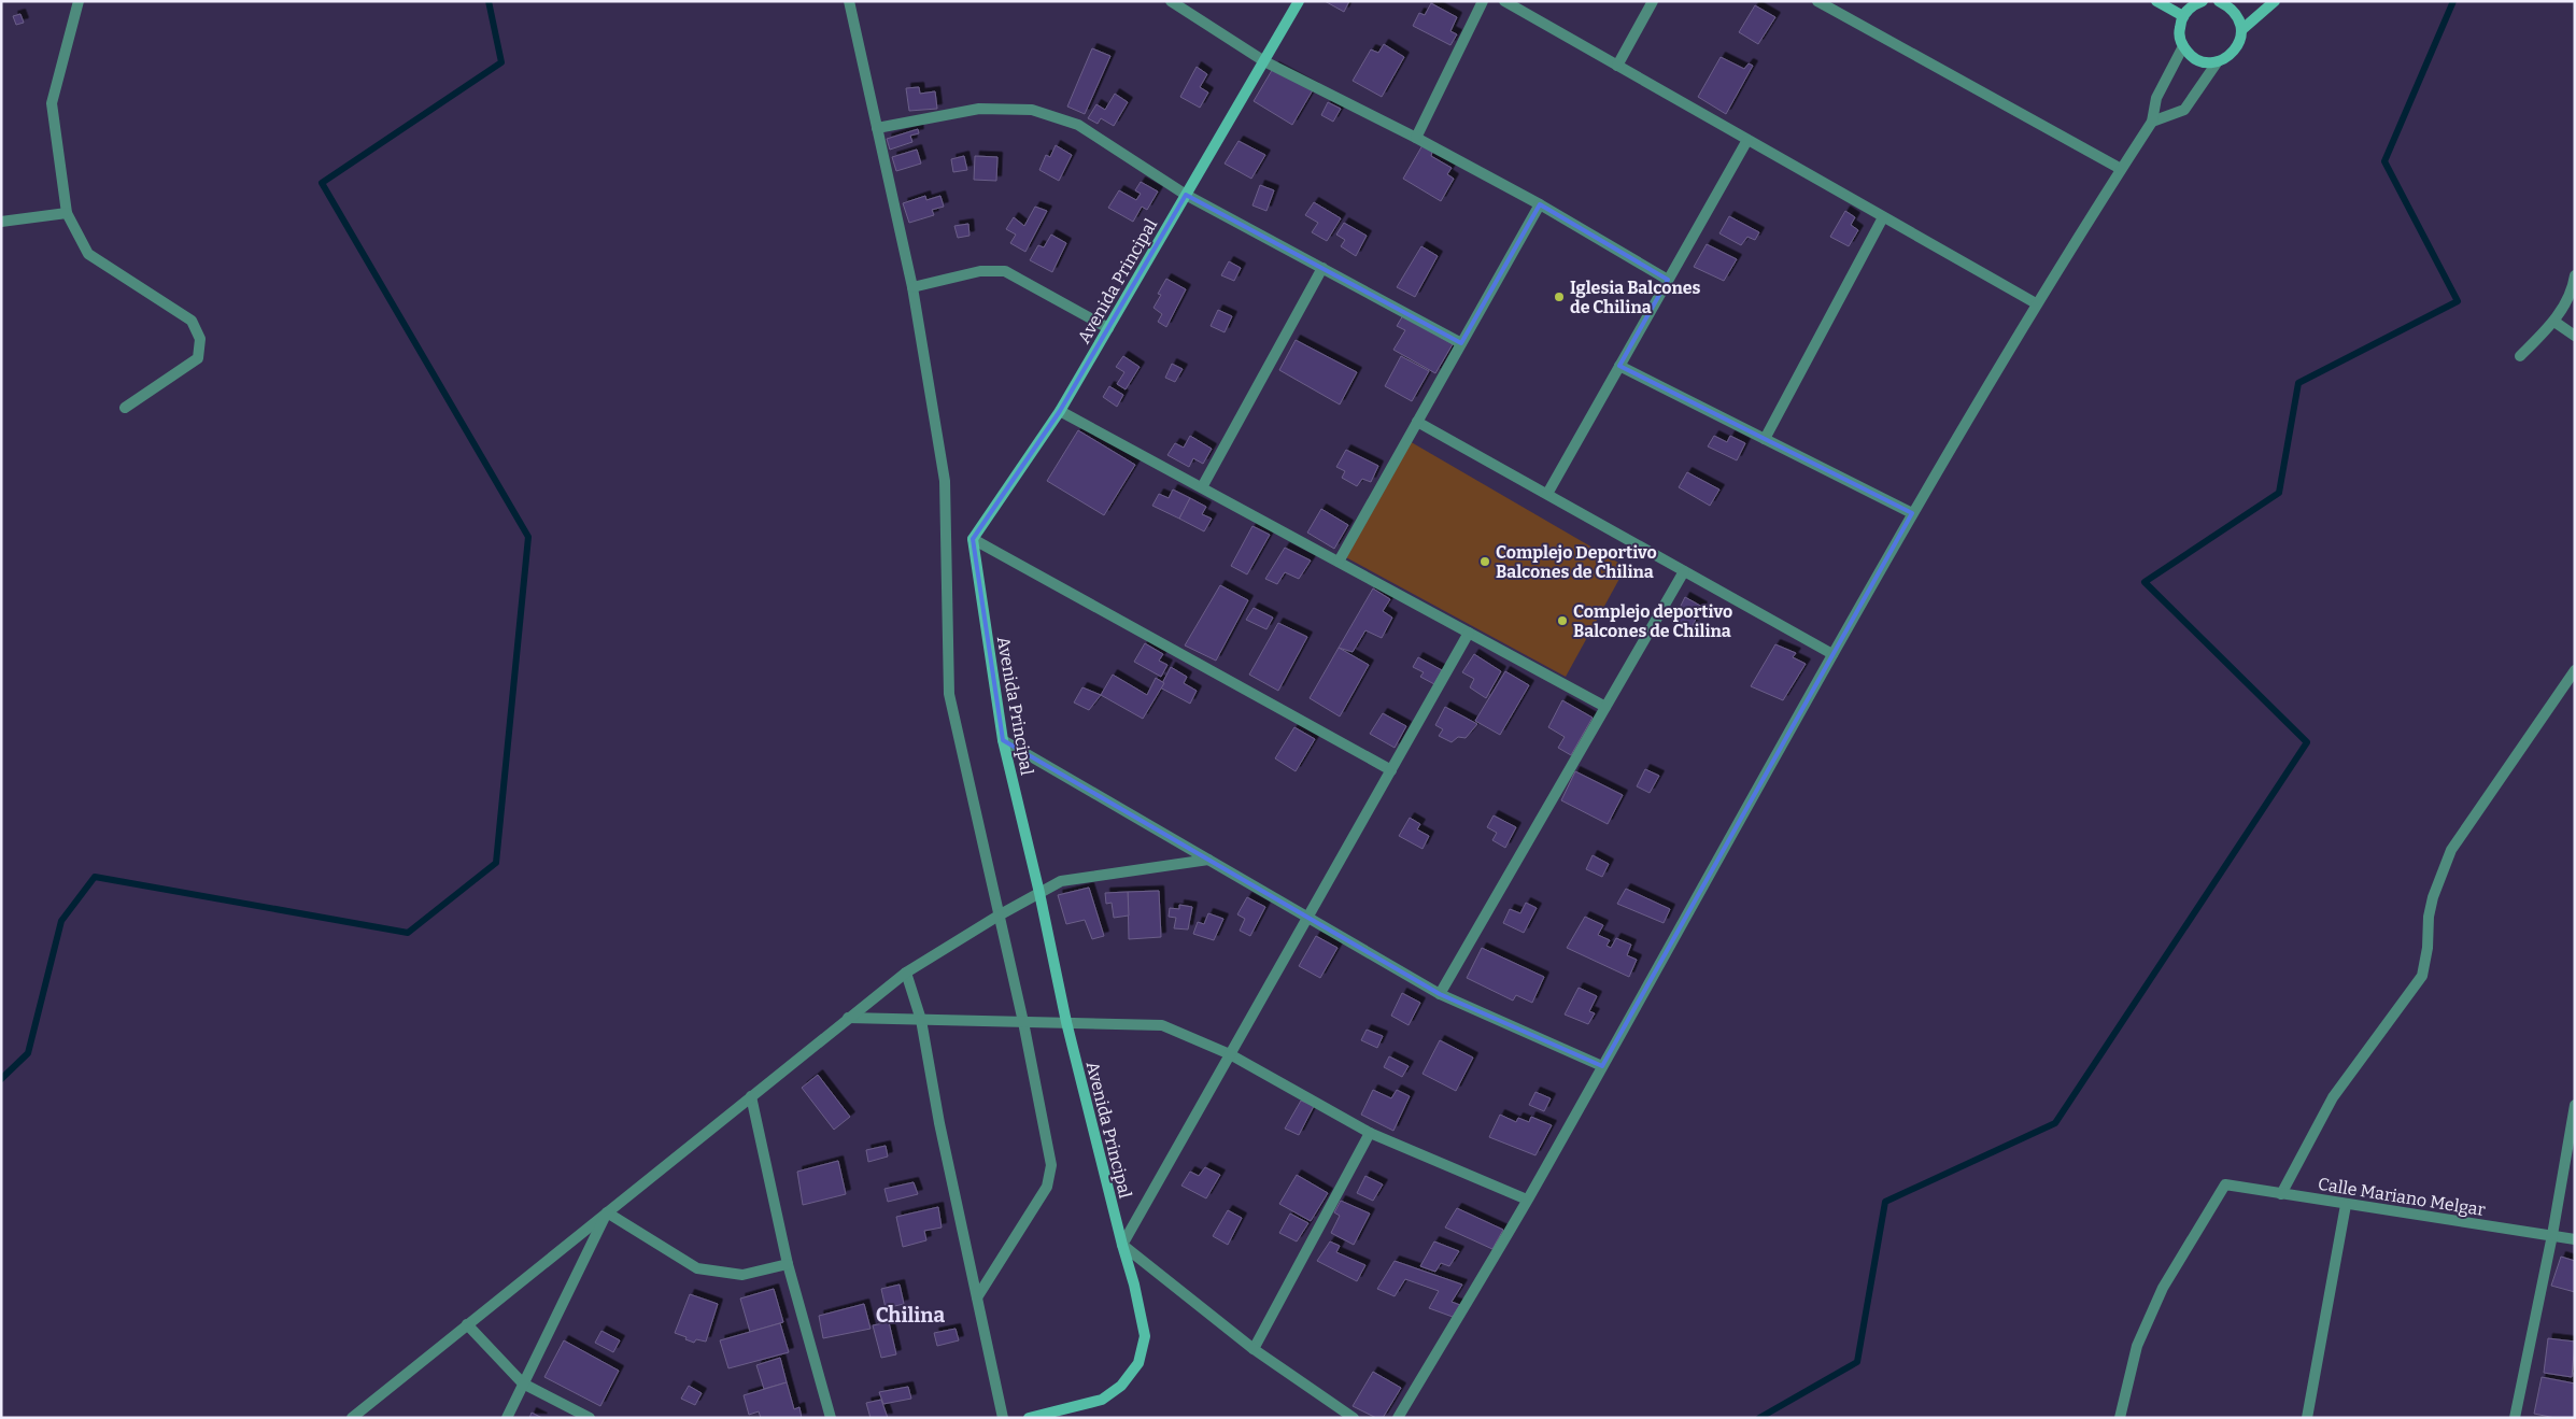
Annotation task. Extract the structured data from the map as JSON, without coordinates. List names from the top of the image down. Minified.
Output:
{"streets":{"street":["Avenida Principal","Calle Mariano Melgar"]},"districts":["Chilina"],"places":["Iglesia Balcones de Chilina","Complejo Deportivo Balcones de Chilina","Complejo deportivo Balcones de Chilina"]}
